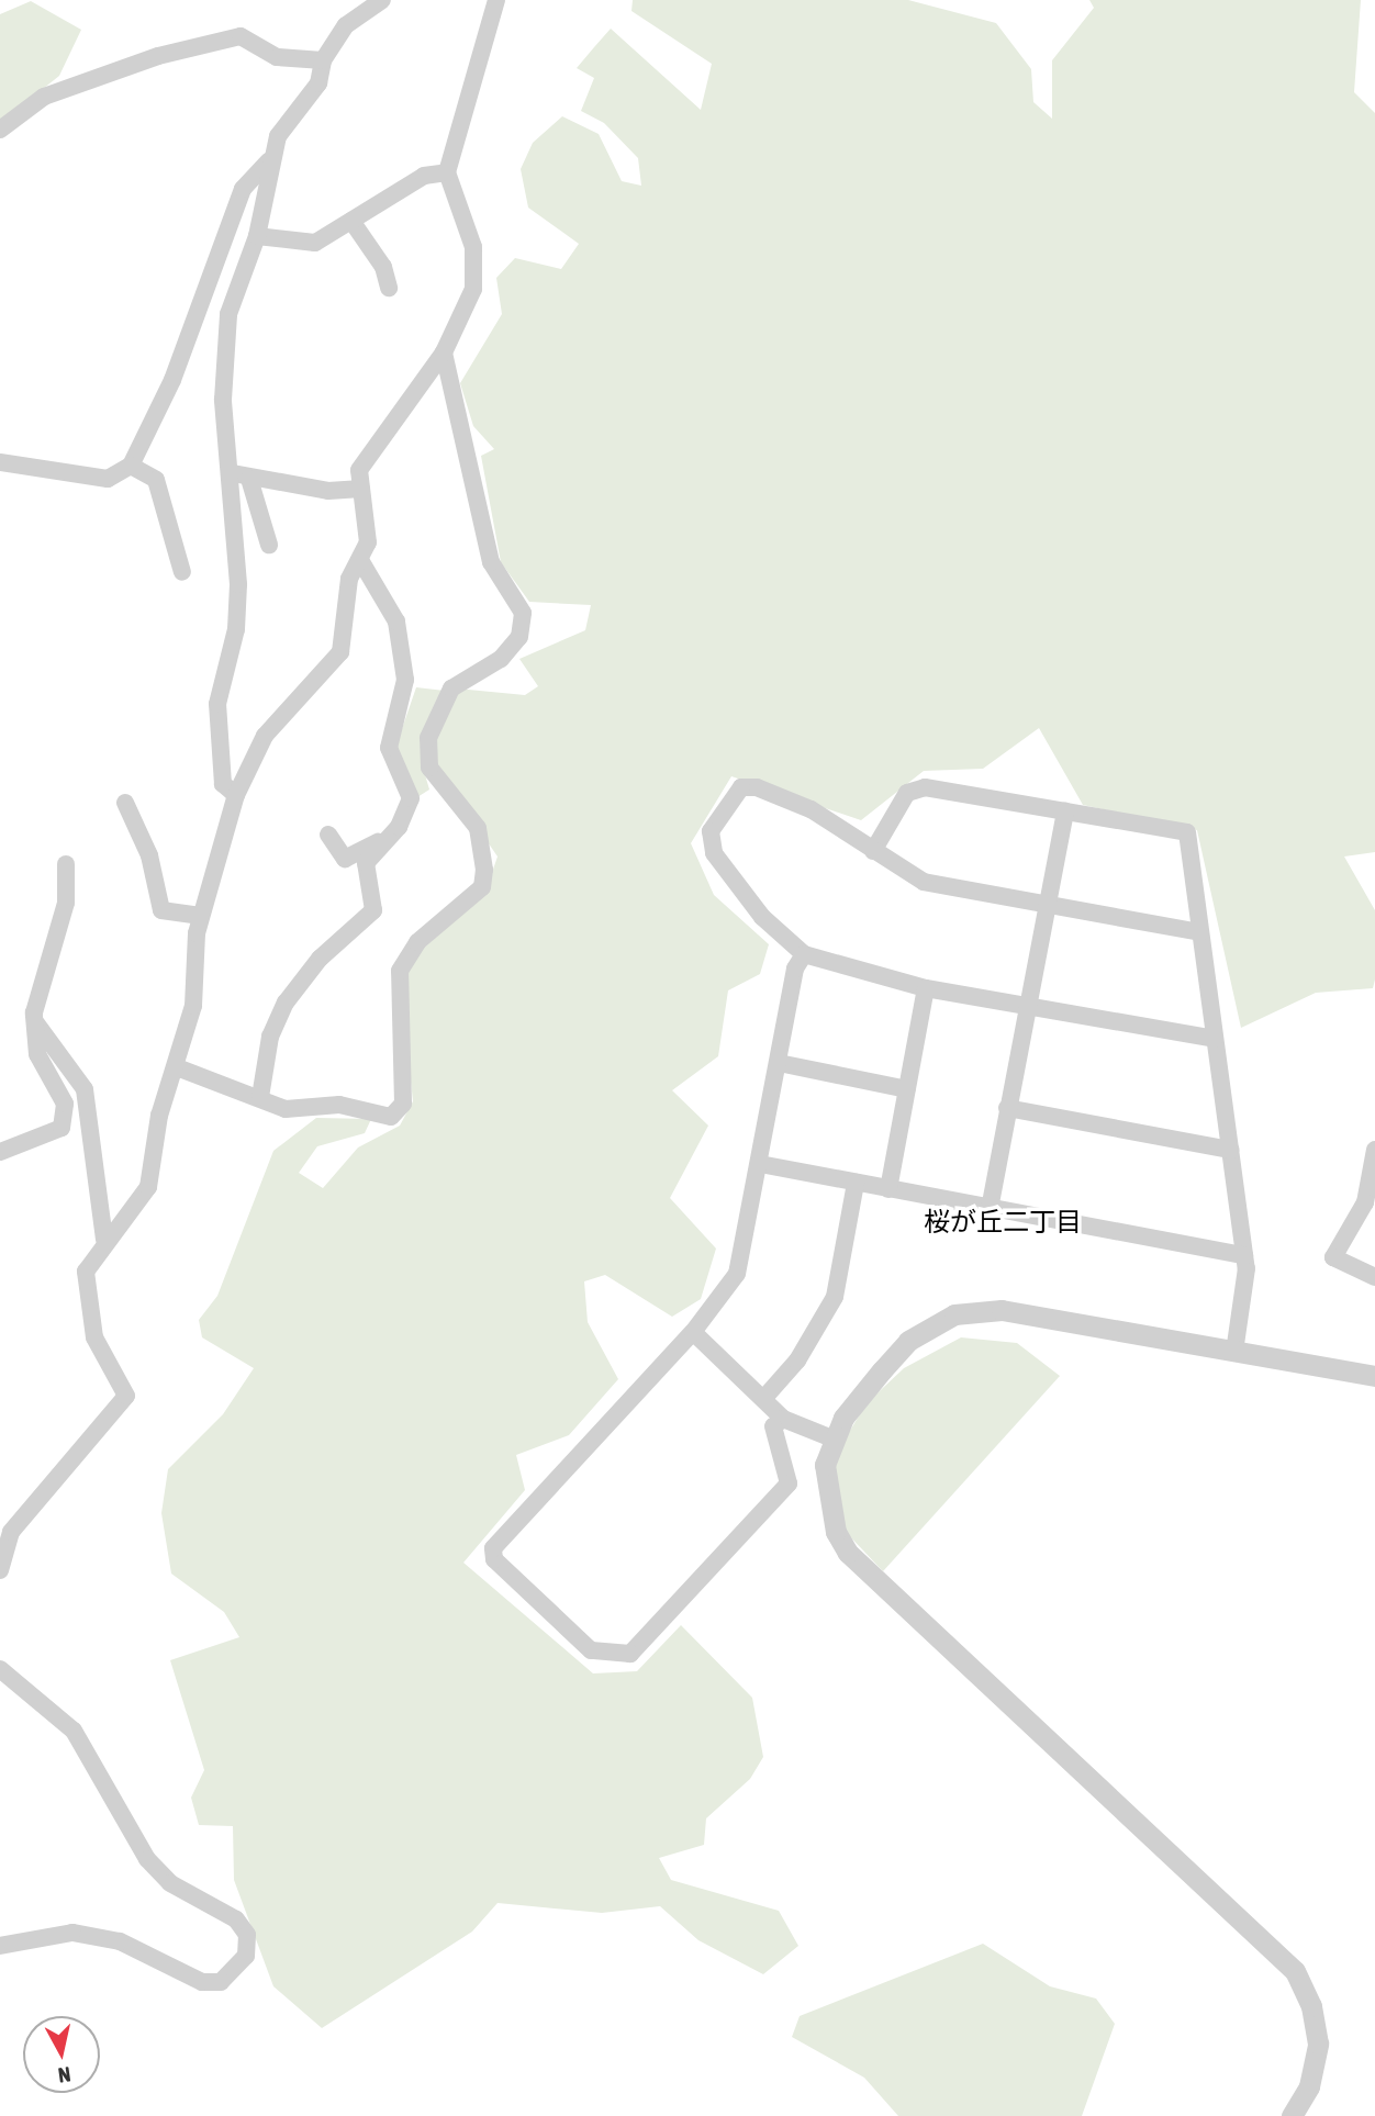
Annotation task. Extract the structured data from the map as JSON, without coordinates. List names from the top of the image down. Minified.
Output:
{"districts":["桜が丘二丁目"],"north":"bottom"}
